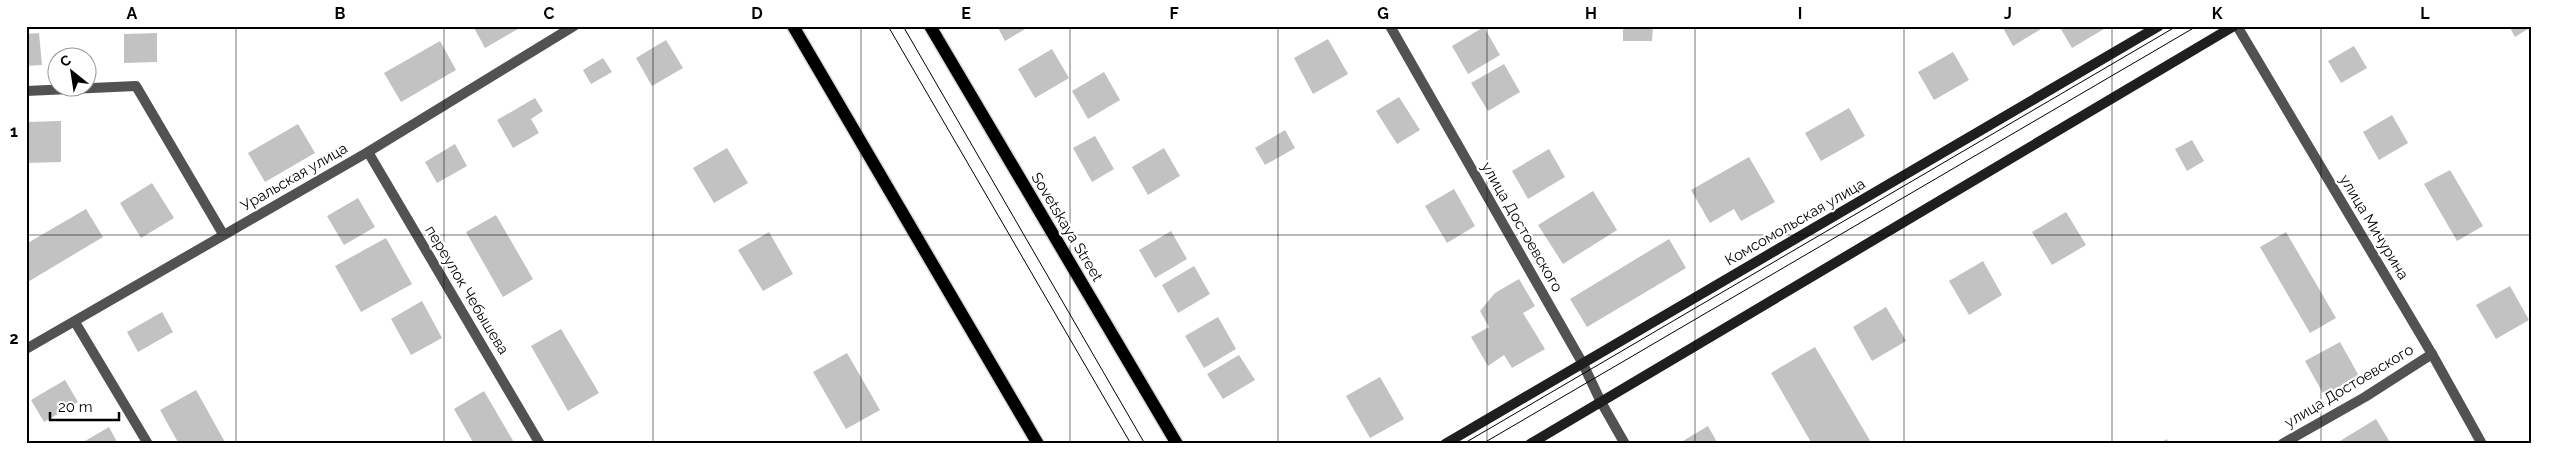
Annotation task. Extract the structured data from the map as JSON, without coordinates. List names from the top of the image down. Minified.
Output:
{"streets":{"main road":["Комсомольская улица","Sovetskaya Street"],"street":["Уральская улица","улица Достоевского","улица Мичурина","переулок Чебышева"]},"crossings":[["Уральская улица","переулок Чебышева"],["Комсомольская улица","улица Достоевского"],["улица Достоевского","улица Мичурина"]],"scale_bar":"20 m","north":"top left","grid":{"columns":["A","B","C","D","E","F","G","H","I","J","K","L"],"rows":["1","2"]}}
